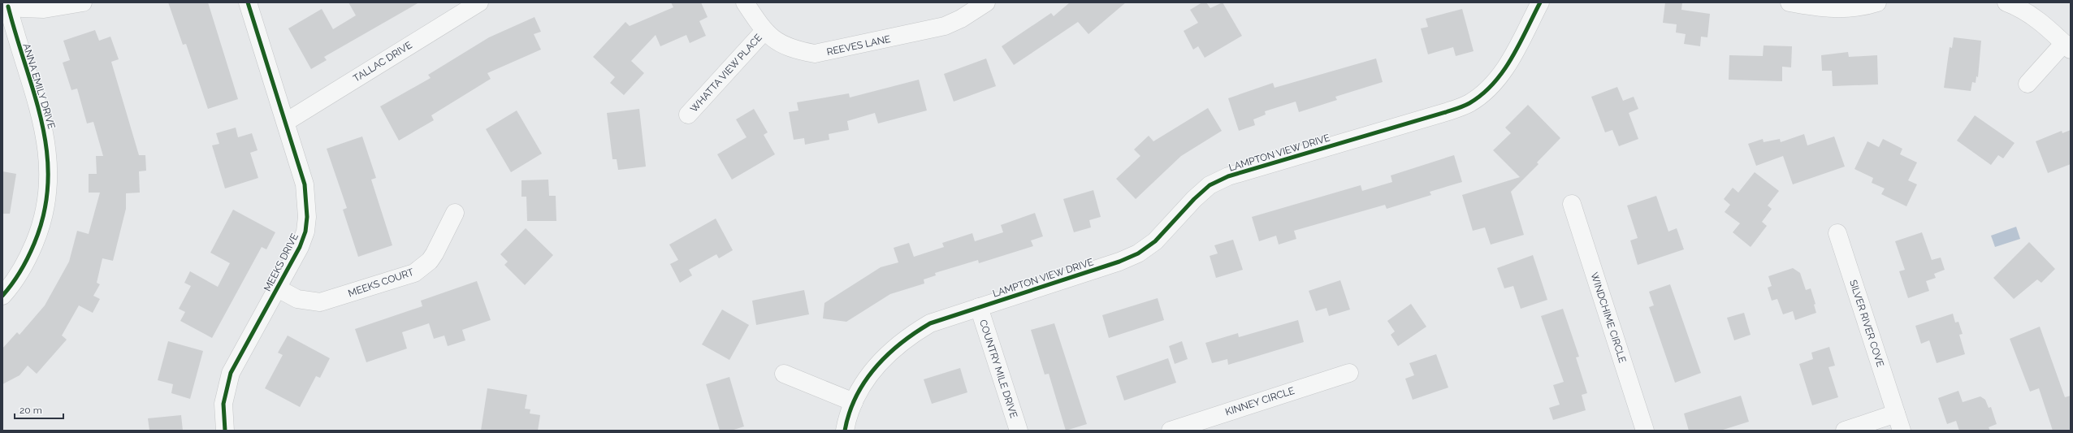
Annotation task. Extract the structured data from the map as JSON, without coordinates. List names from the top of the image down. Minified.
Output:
{"streets":{"street":["REEVES LANE","TALLAC DRIVE","WHATTA VIEW PLACE","ANNA EMILY DRIVE","LAMPTON VIEW DRIVE","MEEKS DRIVE","MEEKS COURT","WINDCHIME CIRCLE","SILVER RIVER COVE","COUNTRY MILE DRIVE","KINNEY CIRCLE"]},"crossings":[["REEVES LANE","WHATTA VIEW PLACE"],["TALLAC DRIVE","MEEKS DRIVE"],["LAMPTON VIEW DRIVE","COUNTRY MILE DRIVE"],["MEEKS DRIVE","MEEKS COURT"]],"scale_bar":"20 m"}
